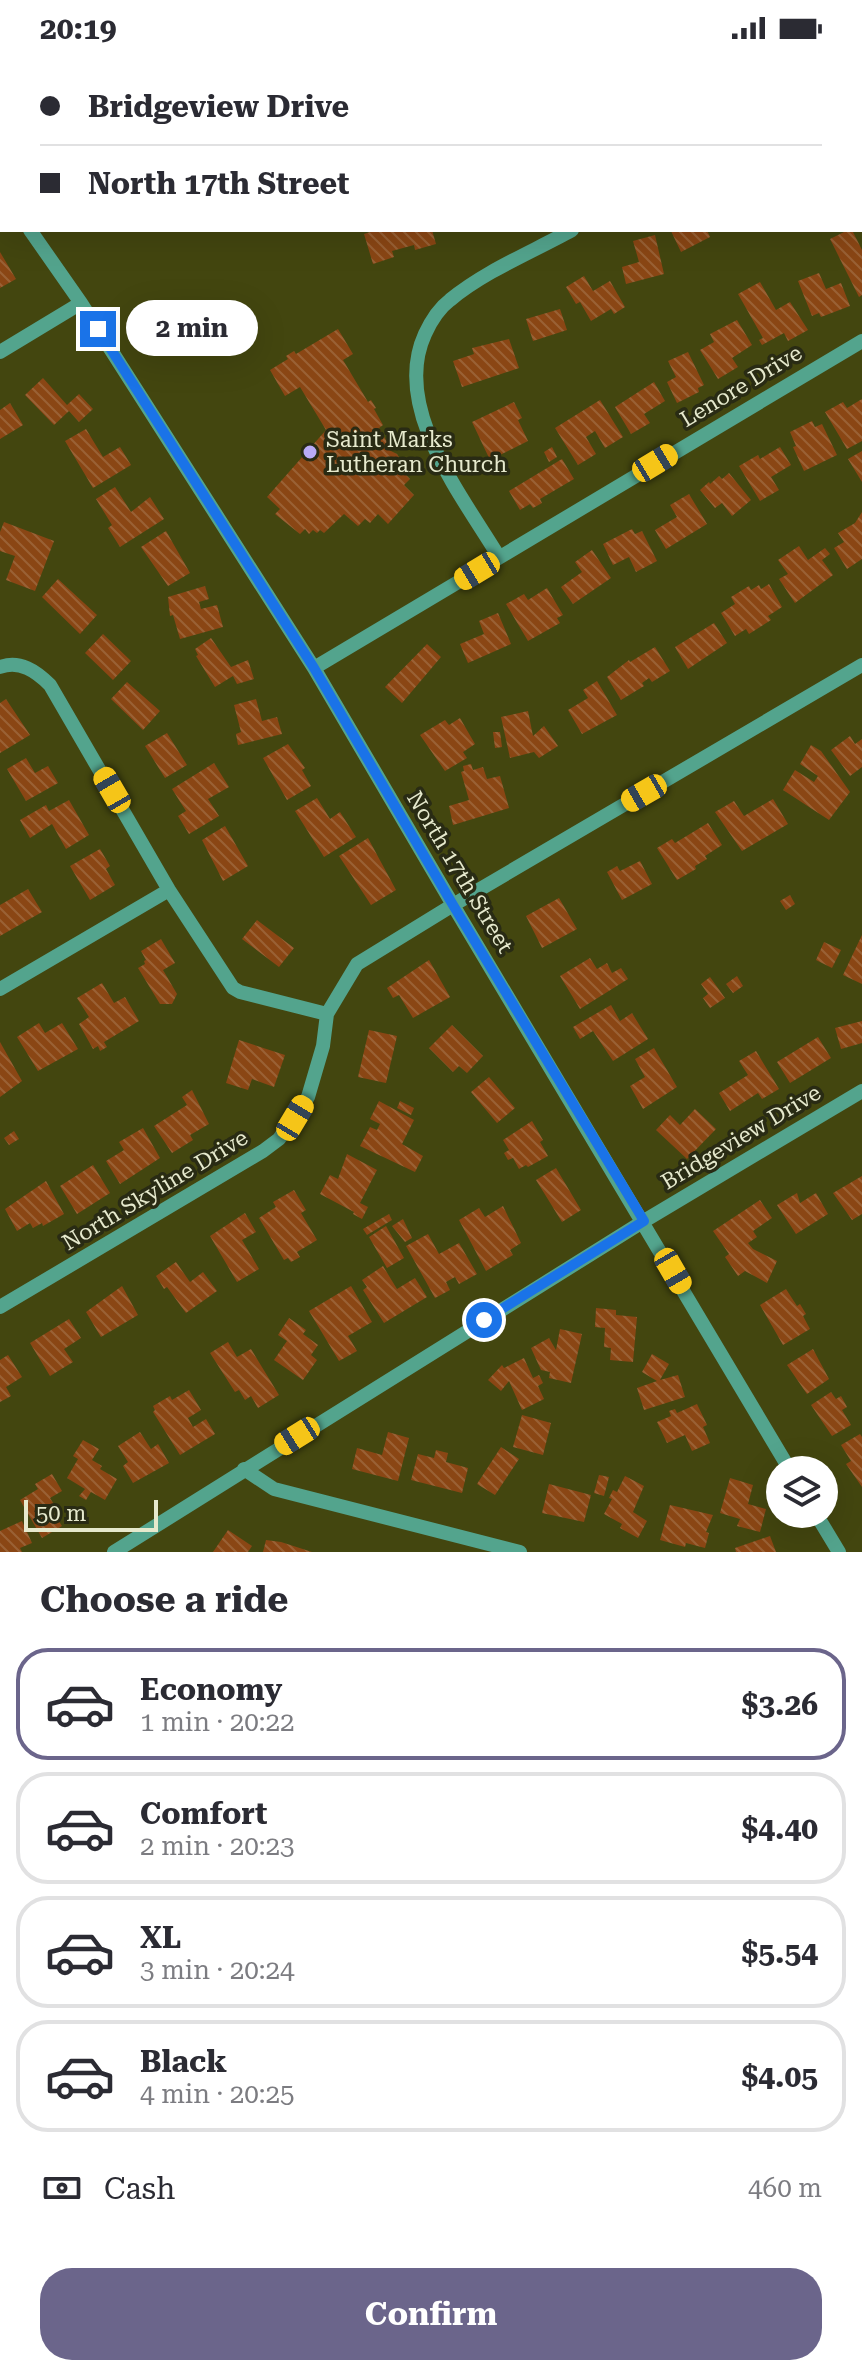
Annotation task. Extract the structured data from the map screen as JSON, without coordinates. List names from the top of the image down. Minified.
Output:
{"streets":{"street":["Lenore Drive","North 17th Street","Bridgeview Drive","North Skyline Drive"]},"crossings":[["Lenore Drive","North 17th Street"],["North 17th Street","Bridgeview Drive"],["North 17th Street","North Skyline Drive"]],"places":["Saint Marks Lutheran Church"],"scale_bar":"50 m","page":{"status":"20:19","banner":["Bridgeview Drive","North 17th Street"],"bubble":"2 min","scale":"50 m","heading":"Choose a ride","list":[{"name":"Economy","note":"1 min · 20:22","value":"$3.26"},{"name":"Comfort","note":"2 min · 20:23","value":"$4.40"},{"name":"XL","note":"3 min · 20:24","value":"$5.54"},{"name":"Black","note":"4 min · 20:25","value":"$4.05"}],"pay":["Cash","460 m"],"buttons":"Confirm"}}
